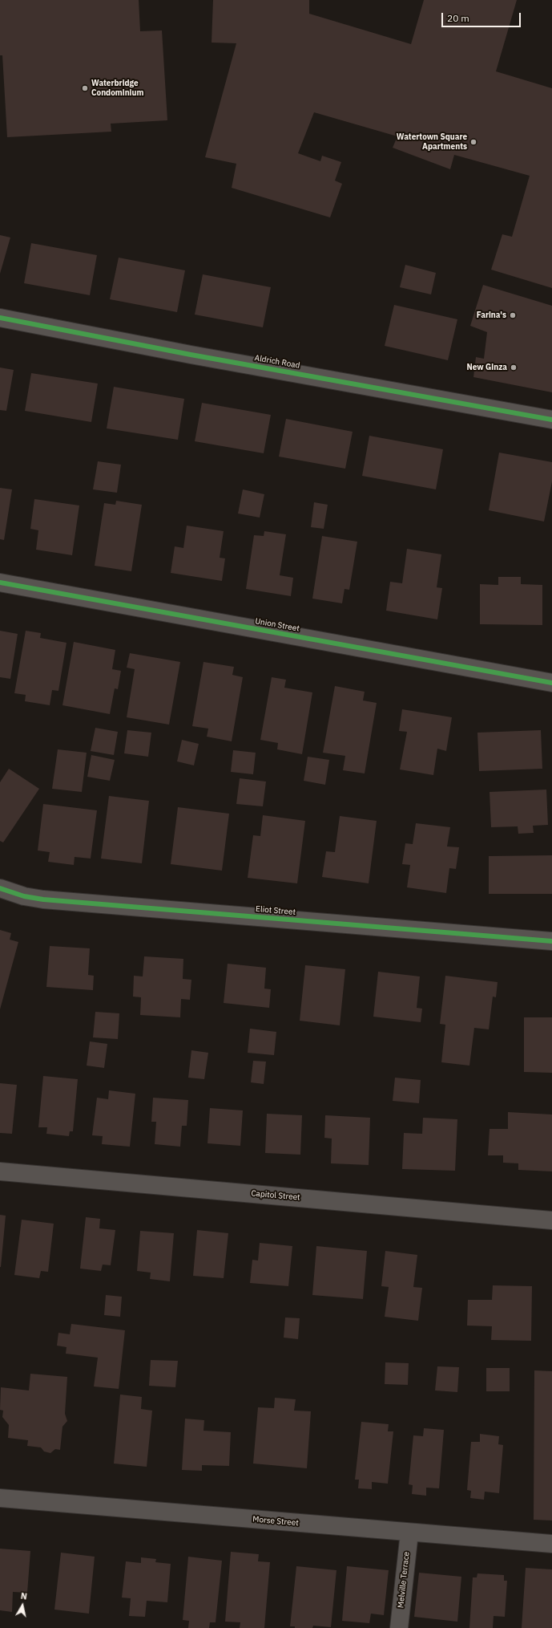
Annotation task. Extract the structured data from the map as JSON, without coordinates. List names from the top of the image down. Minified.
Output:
{"streets":{"street":["Aldrich Road","Union Street","Eliot Street","Capitol Street","Morse Street","Melville Terrace"]},"crossings":[["Morse Street","Melville Terrace"]],"places":["Waterbridge Condominium","Watertown Square Apartments","Farina's","New Ginza"],"scale_bar":"20 m","north":"top"}
